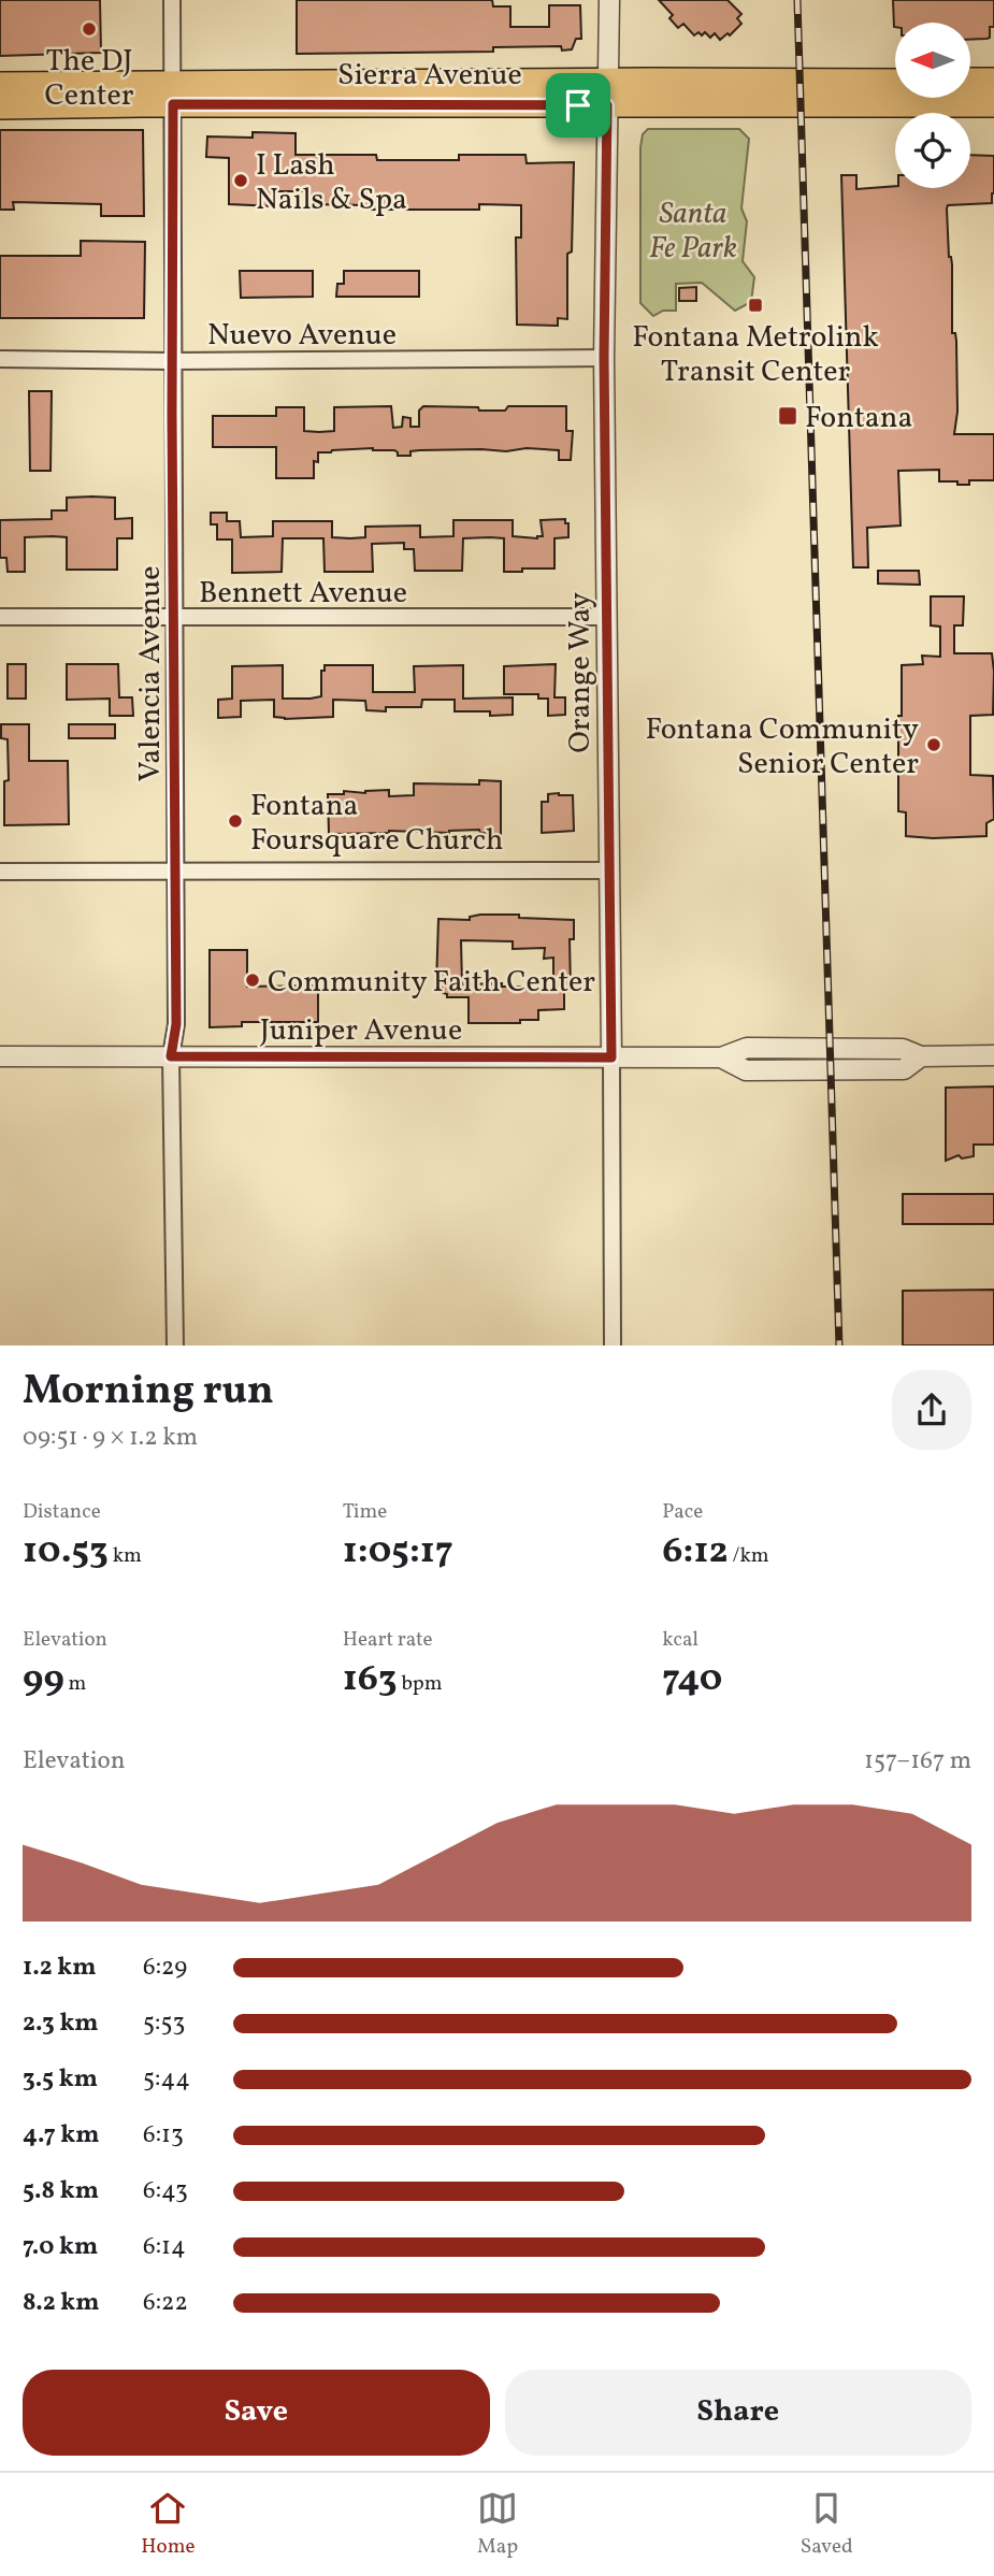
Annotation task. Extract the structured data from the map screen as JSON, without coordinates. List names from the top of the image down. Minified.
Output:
{"streets":{"main road":["Sierra Avenue"],"street":["Nuevo Avenue","Bennett Avenue","Orange Way","Valencia Avenue","Juniper Avenue"]},"crossings":[["Sierra Avenue","Orange Way"],["Sierra Avenue","Valencia Avenue"],["Nuevo Avenue","Orange Way"],["Nuevo Avenue","Valencia Avenue"],["Bennett Avenue","Orange Way"],["Bennett Avenue","Valencia Avenue"],["Orange Way","Juniper Avenue"],["Valencia Avenue","Juniper Avenue"]],"parks":["Santa Fe Park"],"places":{"other":["The DJ Center","I Lash Nails & Spa","Fontana Community Senior Center","Fontana Foursquare Church","Community Faith Center"],"transit":["Fontana Metrolink Transit Center","Fontana"]},"north":"left","page":{"heading":["Morning run","09:51 · 9 × 1.2 km"],"stats":[["Distance","10.53 km"],["Time","1:05:17"],["Pace","6:12 /km"],["Elevation","99 m"],["Heart rate","163 bpm"],["kcal","740"]],"chart":["Elevation","157–167 m"],"list":[{"name":"1.2 km","note":"6:29"},{"name":"2.3 km","note":"5:53"},{"name":"3.5 km","note":"5:44"},{"name":"4.7 km","note":"6:13"},{"name":"5.8 km","note":"6:43"},{"name":"7.0 km","note":"6:14"},{"name":"8.2 km","note":"6:22"}],"buttons":["Save","Share"],"tabs":["Home","Map","Saved"]}}
